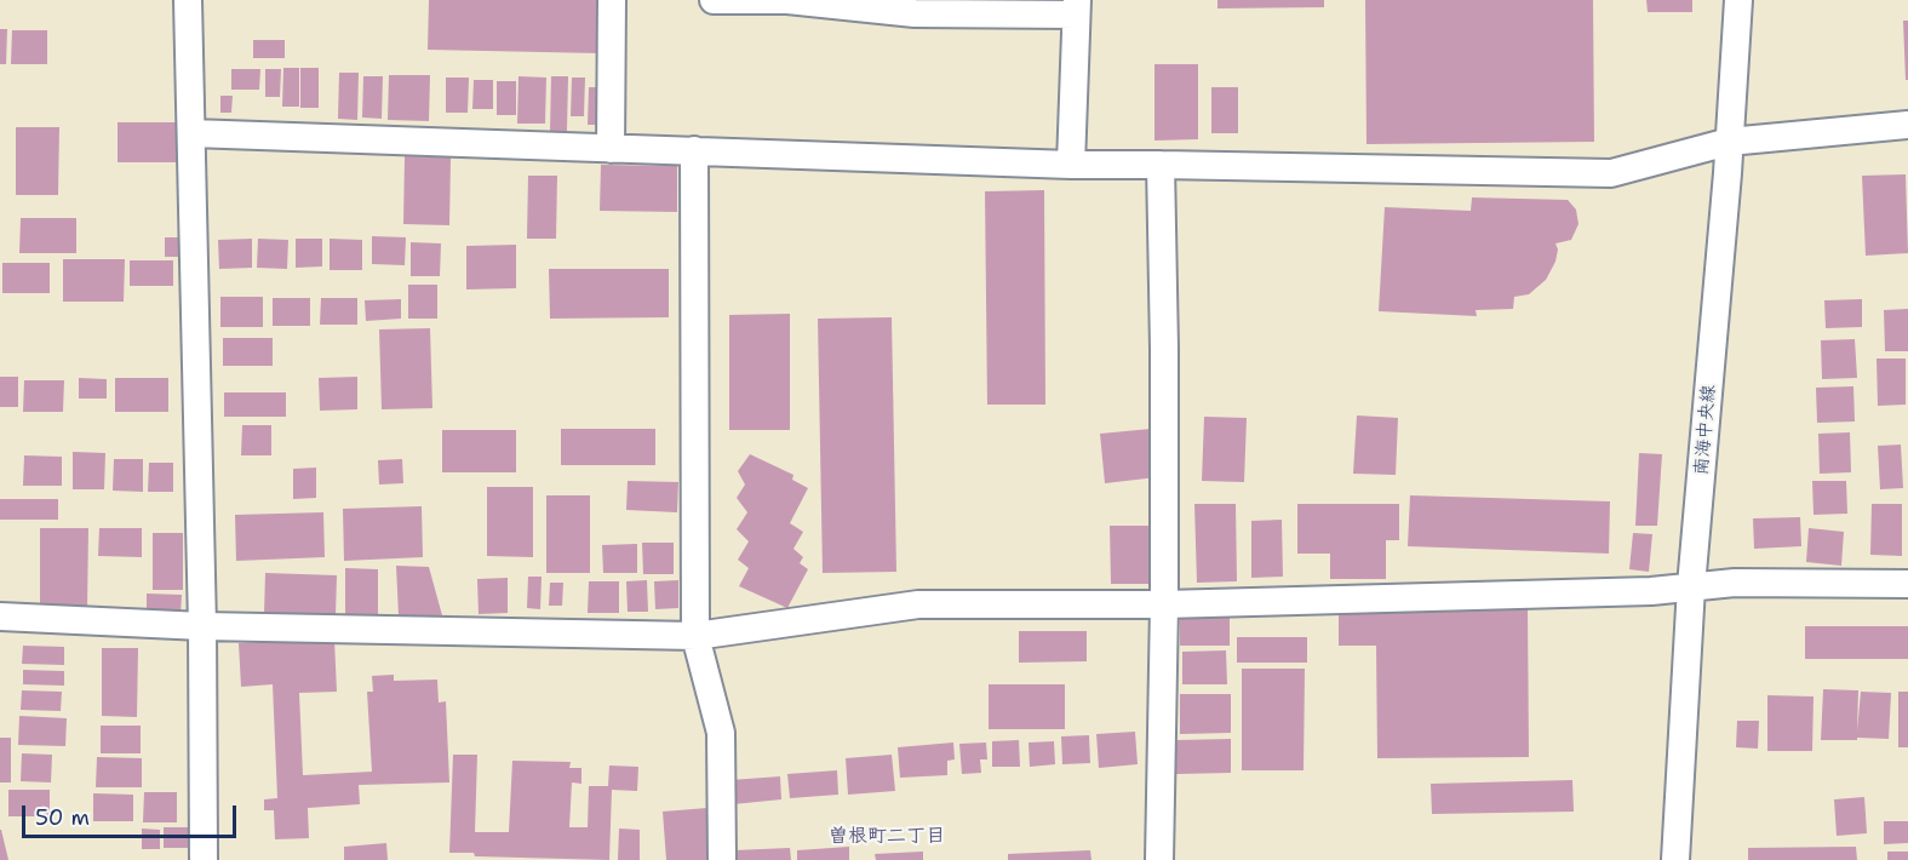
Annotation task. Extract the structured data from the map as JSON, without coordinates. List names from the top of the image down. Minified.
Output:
{"streets":{"street":["南海中央線"]},"districts":["曽根町二丁目"],"scale_bar":"50 m"}
